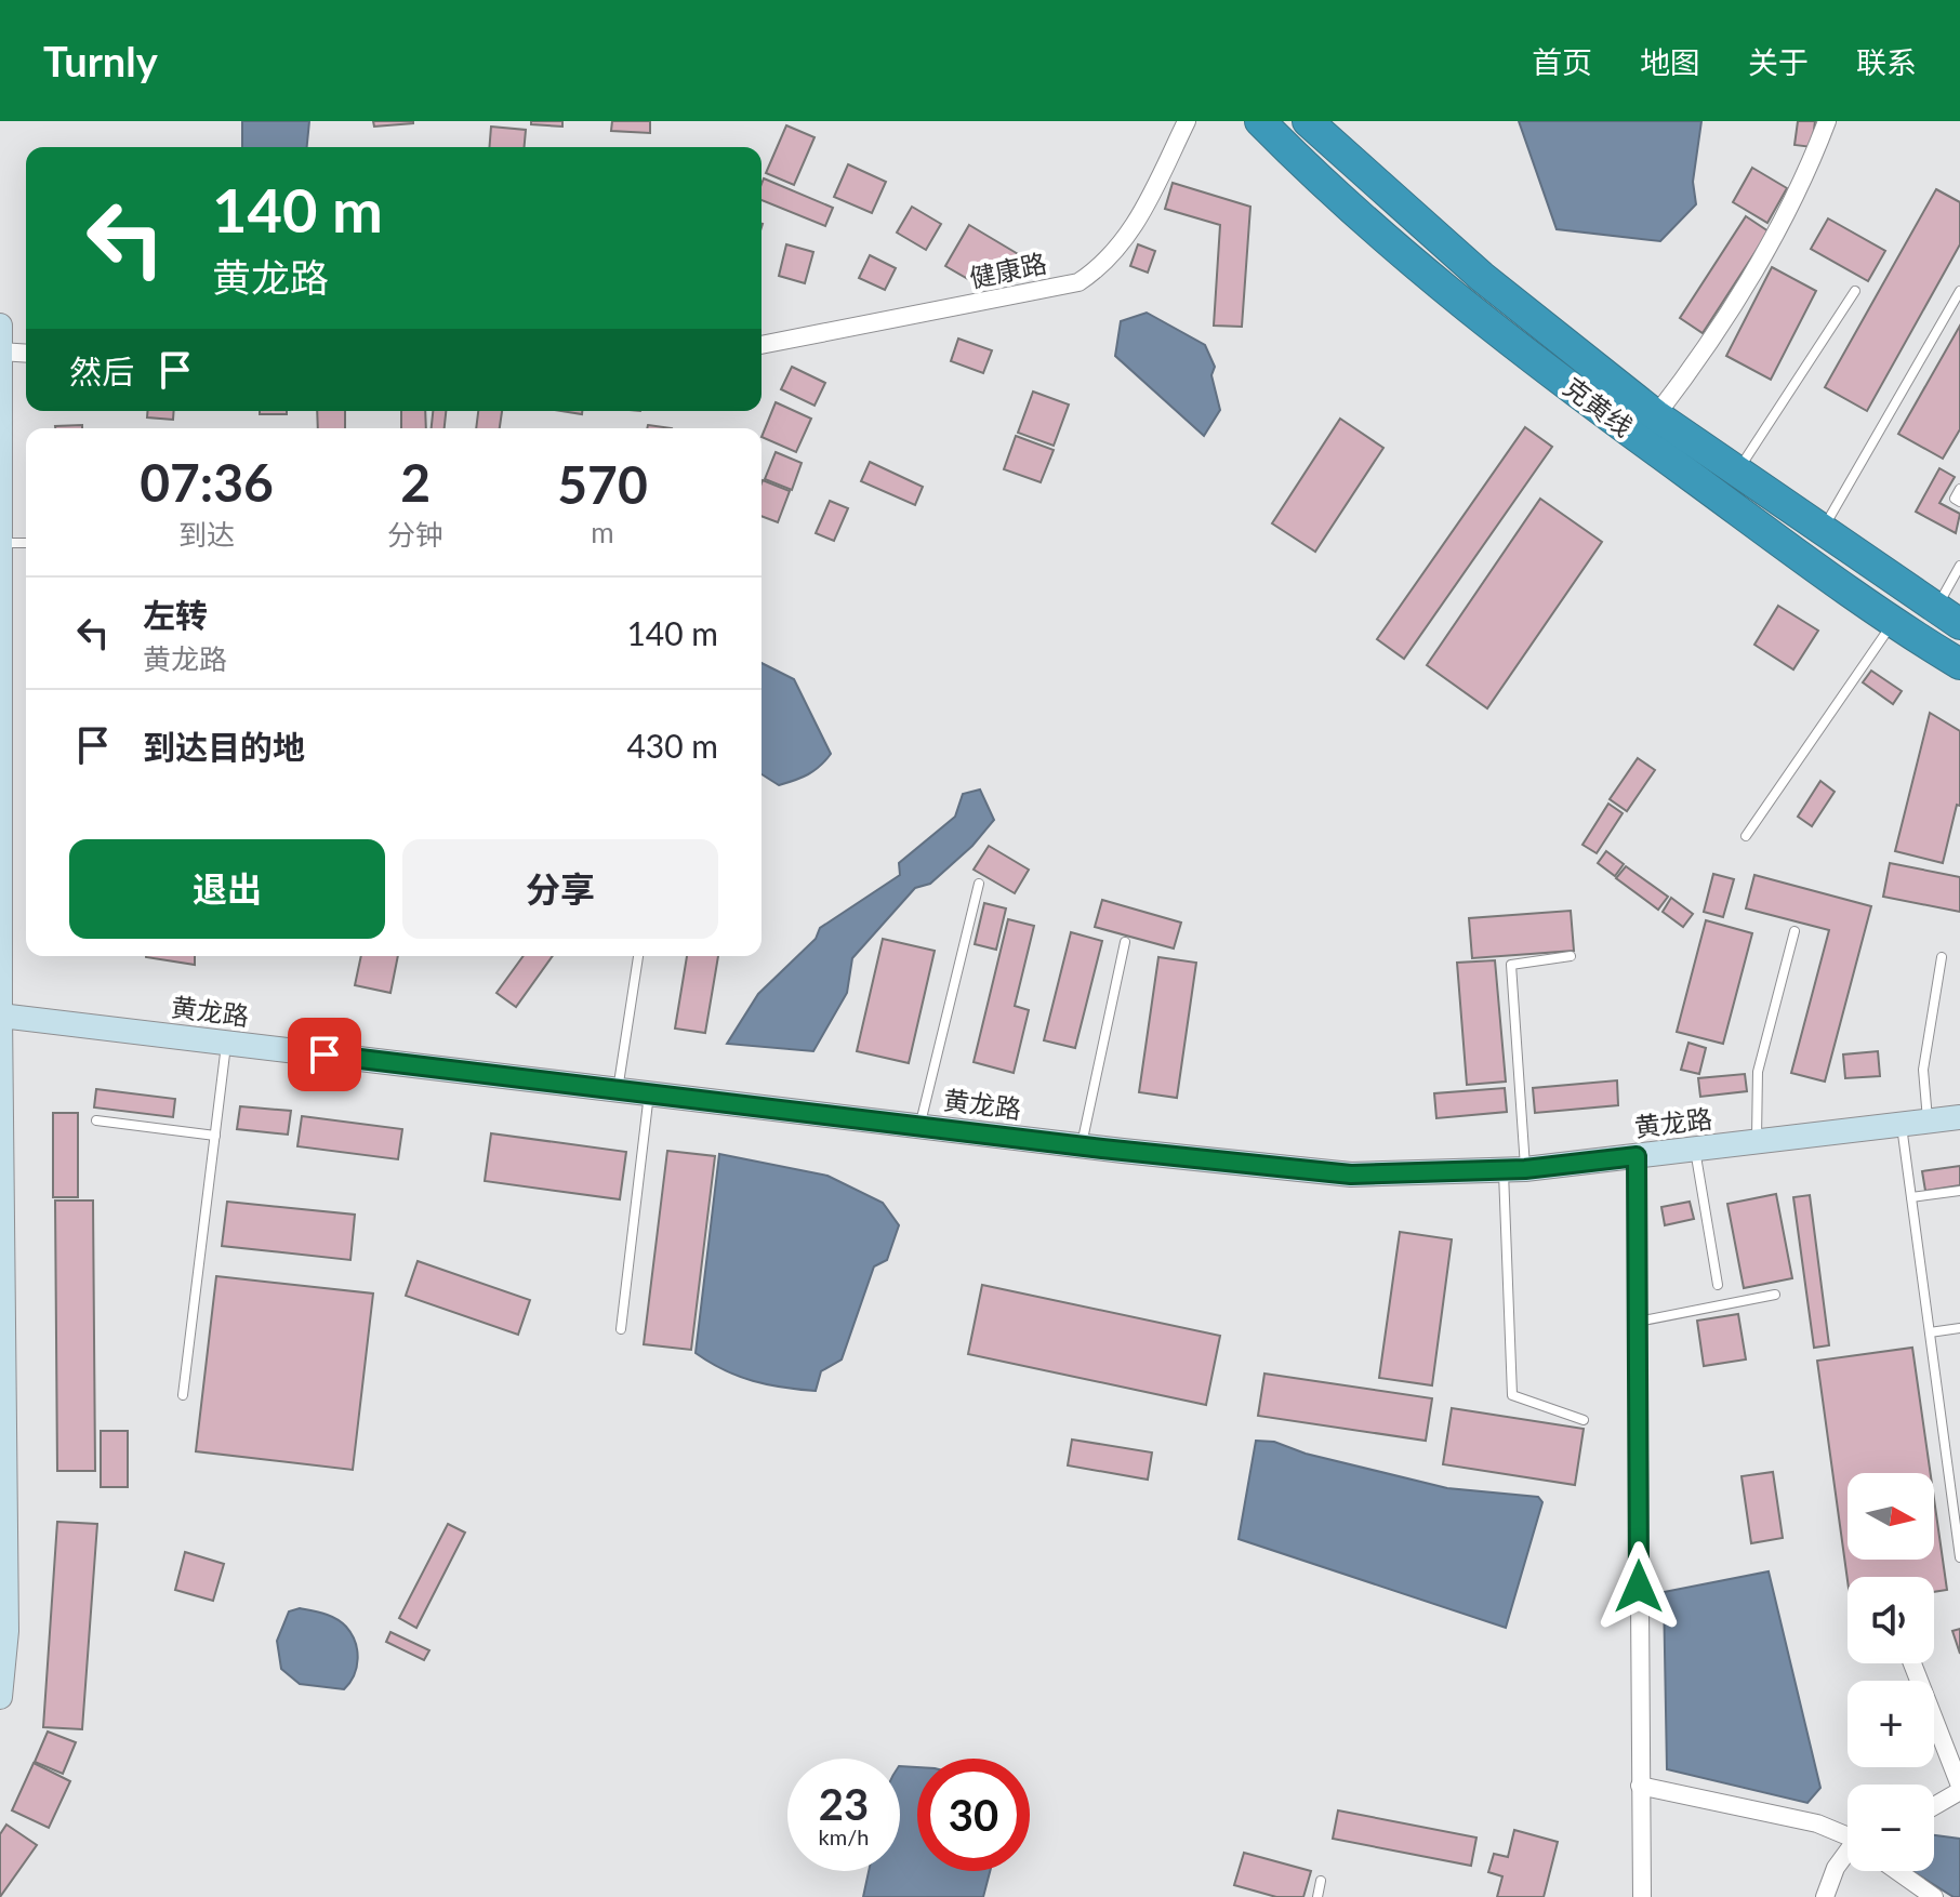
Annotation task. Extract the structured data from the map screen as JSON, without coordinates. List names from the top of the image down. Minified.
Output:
{"streets":{"highway":["克黄线"],"main road":["黄龙路"],"street":["健康路"]},"north":"right","page":{"header":"Turnly","nav":["首页","地图","关于","联系"],"turn":["140 m","黄龙路"],"then":"然后","eta":["07:36","到达","2","分钟","570","m"],"list":[{"name":"左转","note":"黄龙路","value":"140 m"},{"name":"到达目的地","value":"430 m"}],"buttons":["退出","分享"],"map_buttons":["+","−"],"speed":"23 km/h","limit":"30"}}
